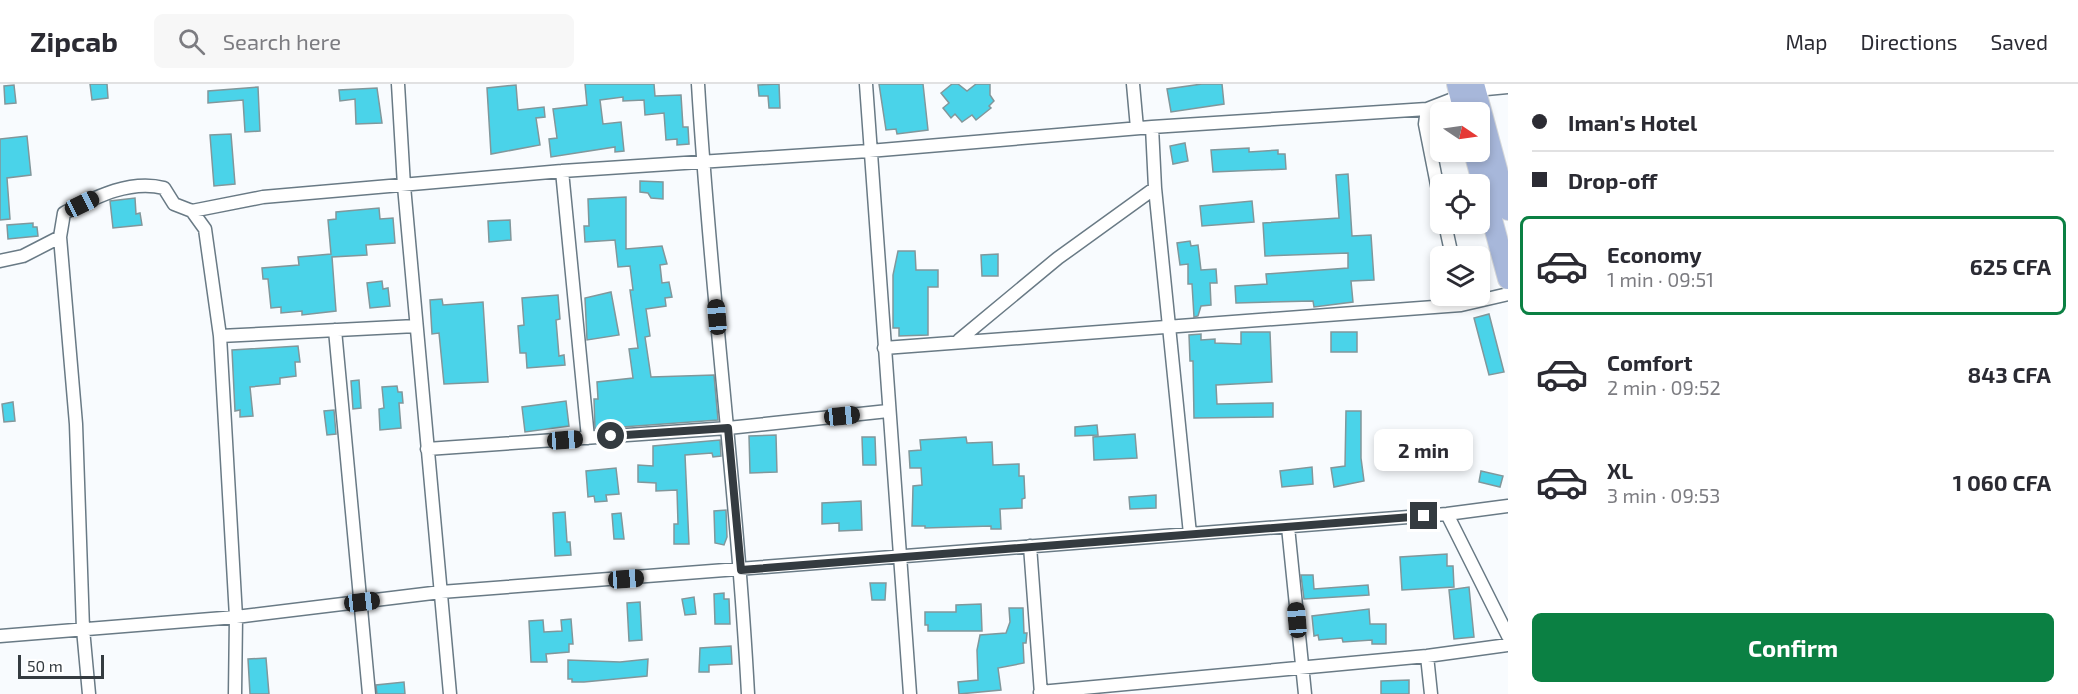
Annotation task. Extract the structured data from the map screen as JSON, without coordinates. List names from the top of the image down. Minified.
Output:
{"scale_bar":"50 m","north":"right","page":{"header":"Zipcab","search":"Search here","nav":["Map","Directions","Saved"],"banner":["Iman's Hotel","Drop-off"],"list":[{"name":"Economy","note":"1 min · 09:51","value":"625 CFA"},{"name":"Comfort","note":"2 min · 09:52","value":"843 CFA"},{"name":"XL","note":"3 min · 09:53","value":"1 060 CFA"}],"bubble":"2 min","buttons":"Confirm","scale":"50 m"}}
